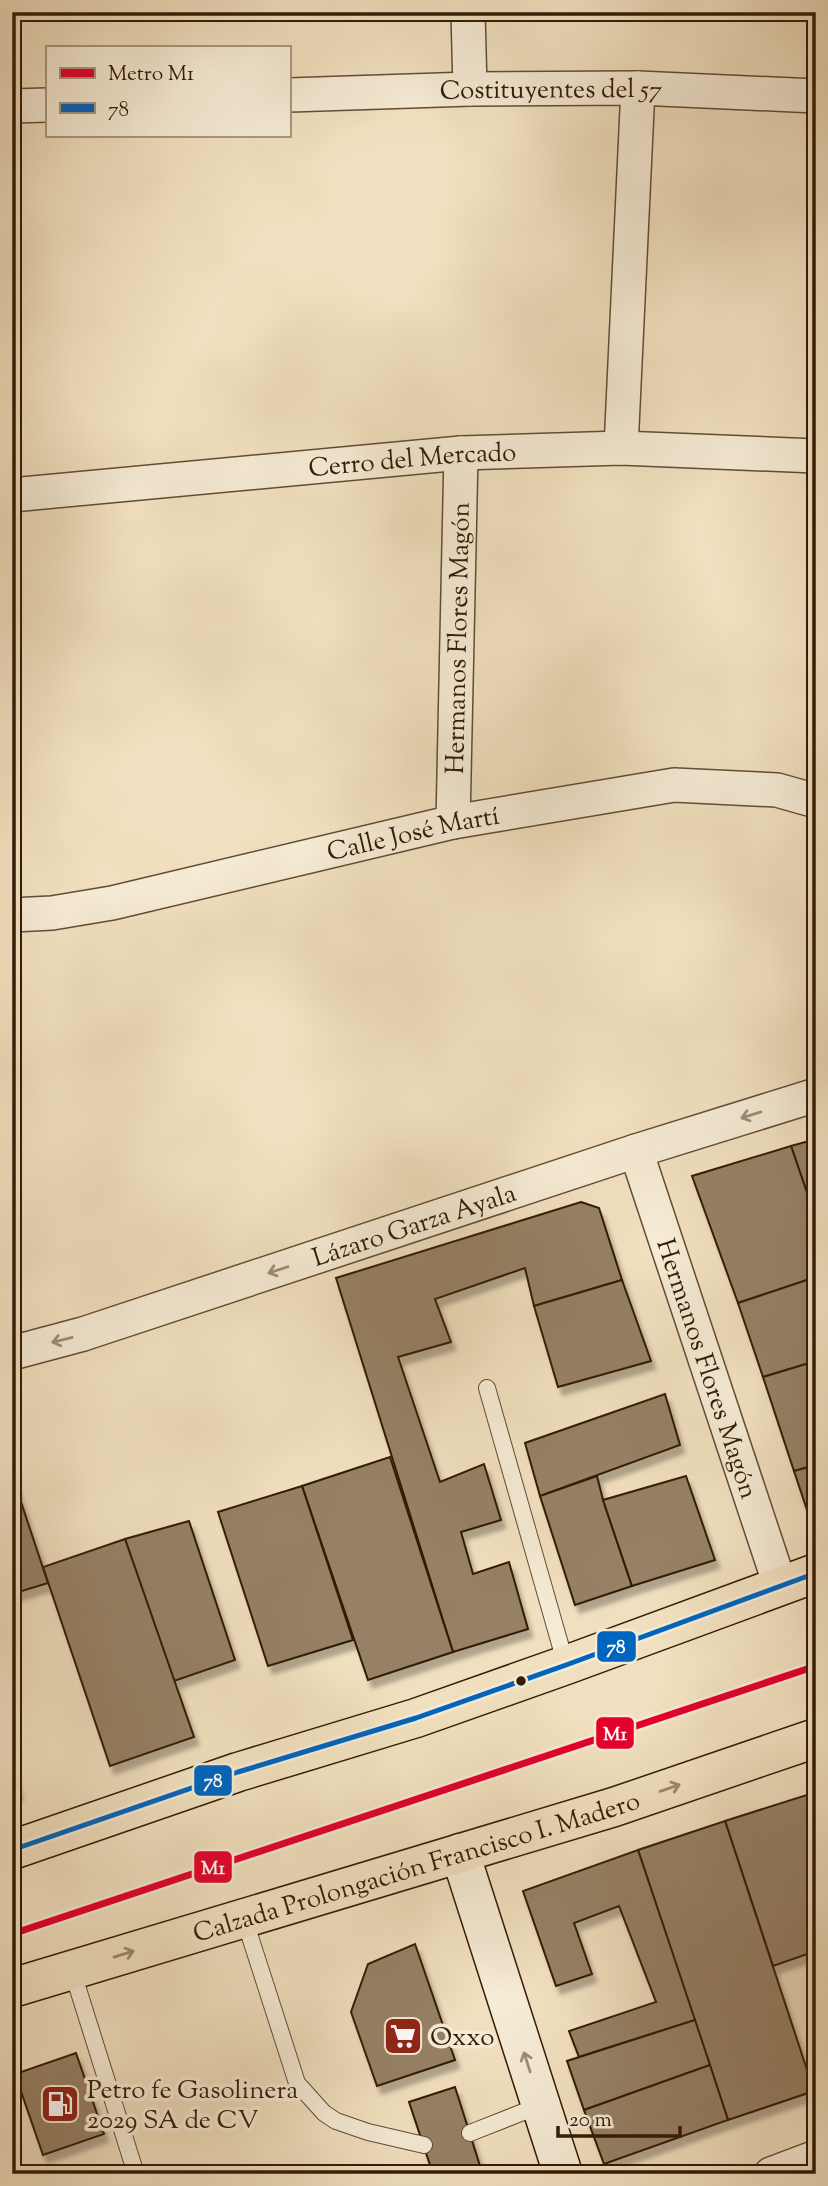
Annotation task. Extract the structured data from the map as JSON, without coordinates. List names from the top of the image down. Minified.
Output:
{"streets":{"main road":["Calzada Prolongación Francisco I. Madero"],"street":["Costituyentes del 57","Cerro del Mercado","Hermanos Flores Magón","Calle José Martí","Lázaro Garza Ayala"]},"crossings":[["Cerro del Mercado","Hermanos Flores Magón"],["Hermanos Flores Magón","Calle José Martí"],["Hermanos Flores Magón","Lázaro Garza Ayala"]],"one_way":["Lázaro Garza Ayala"],"places":{"supermarket":["Oxxo"],"fuel station":["Petro fe Gasolinera 2029 SA de CV"]},"lines":["transit line 78","metro line M1"],"legend":["Metro M1","78"],"scale_bar":"20 m"}
